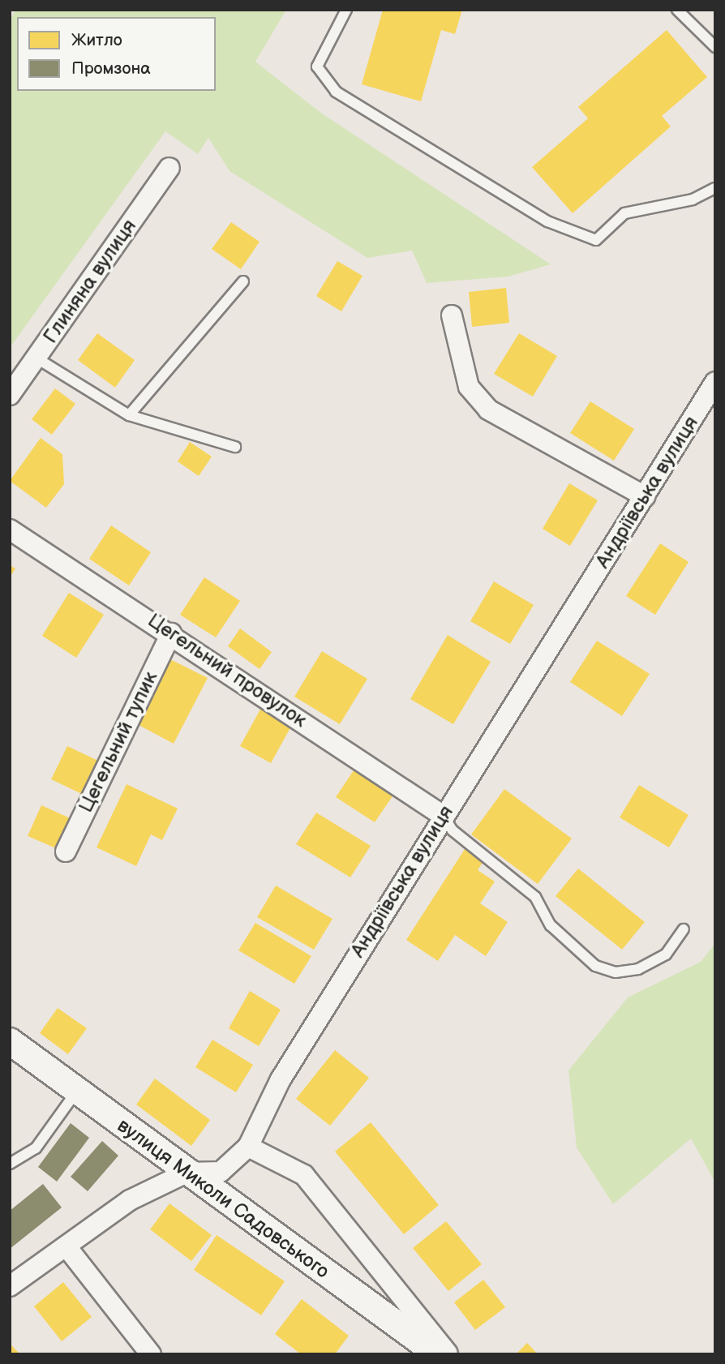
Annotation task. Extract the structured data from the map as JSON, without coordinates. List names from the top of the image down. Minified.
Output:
{"streets":{"street":["Глиняна вулиця","Андріївська вулиця","Цегельний провулок","Цегельний тупик","вулиця Миколи Садовського"]},"crossings":[["Андріївська вулиця","Цегельний провулок"],["Андріївська вулиця","вулиця Миколи Садовського"],["Цегельний провулок","Цегельний тупик"]],"legend":["Житло","Промзона"]}
